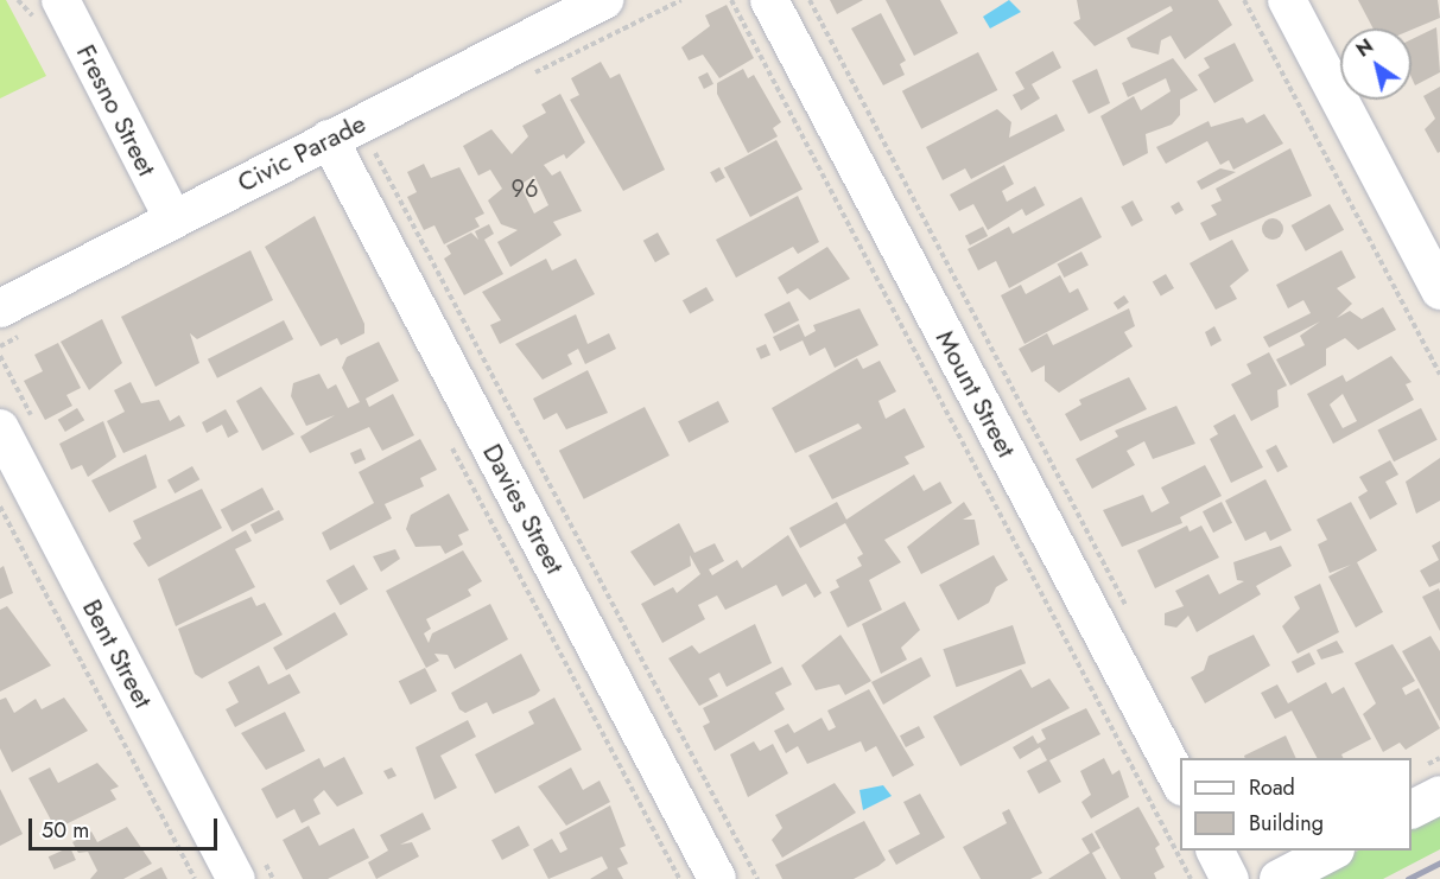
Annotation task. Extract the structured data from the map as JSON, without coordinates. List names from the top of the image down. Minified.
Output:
{"streets":{"street":["Fresno Street","Civic Parade","Mount Street","Davies Street","Bent Street"]},"crossings":[["Fresno Street","Civic Parade"],["Civic Parade","Davies Street"]],"house_numbers":["96"],"legend":["Road","Building"],"scale_bar":"50 m","north":"top left"}
